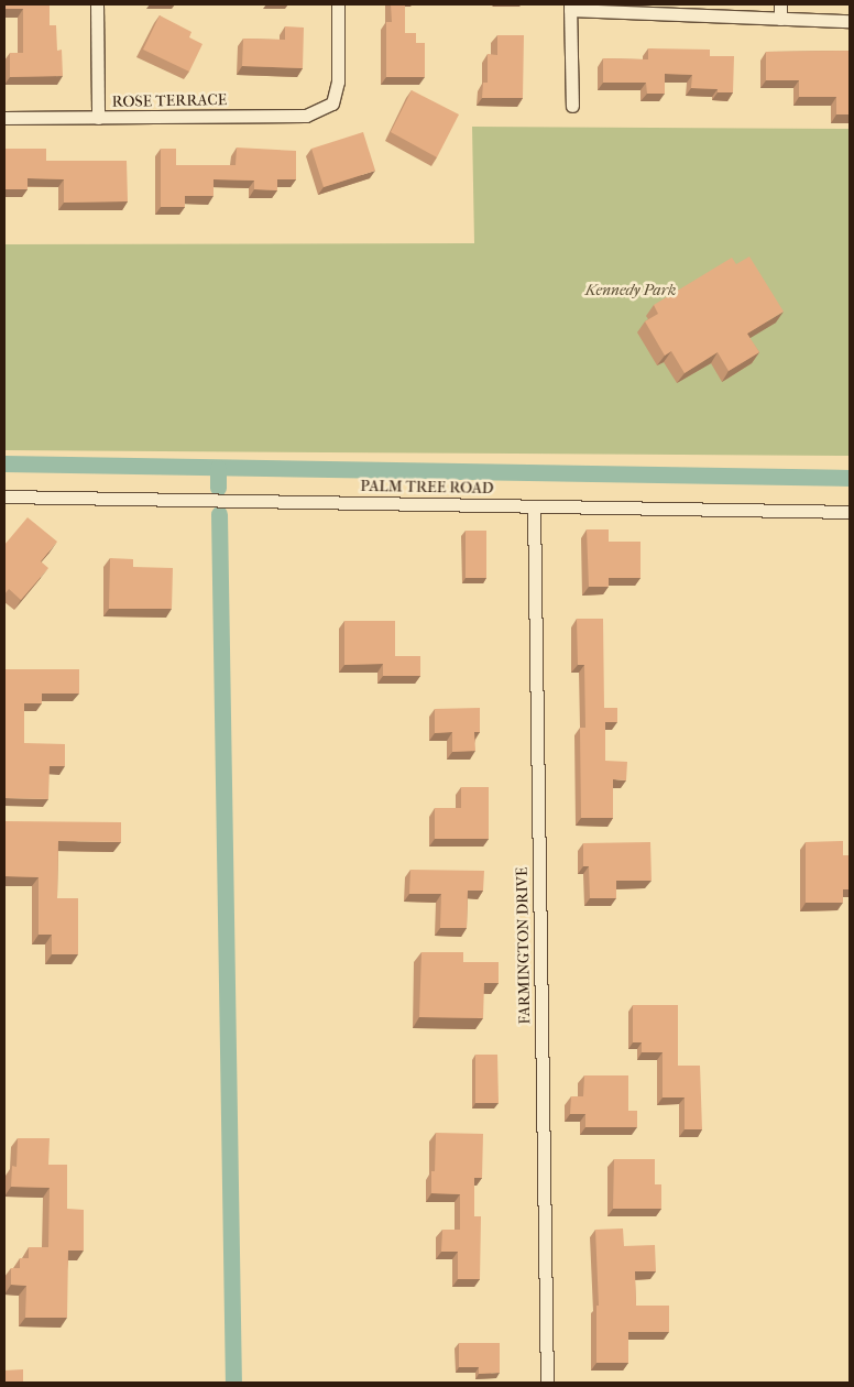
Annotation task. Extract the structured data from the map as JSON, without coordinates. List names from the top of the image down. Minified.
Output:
{"streets":{"street":["ROSE TERRACE","PALM TREE ROAD","FARMINGTON DRIVE"]},"crossings":[["PALM TREE ROAD","FARMINGTON DRIVE"]],"parks":["Kennedy Park"]}
